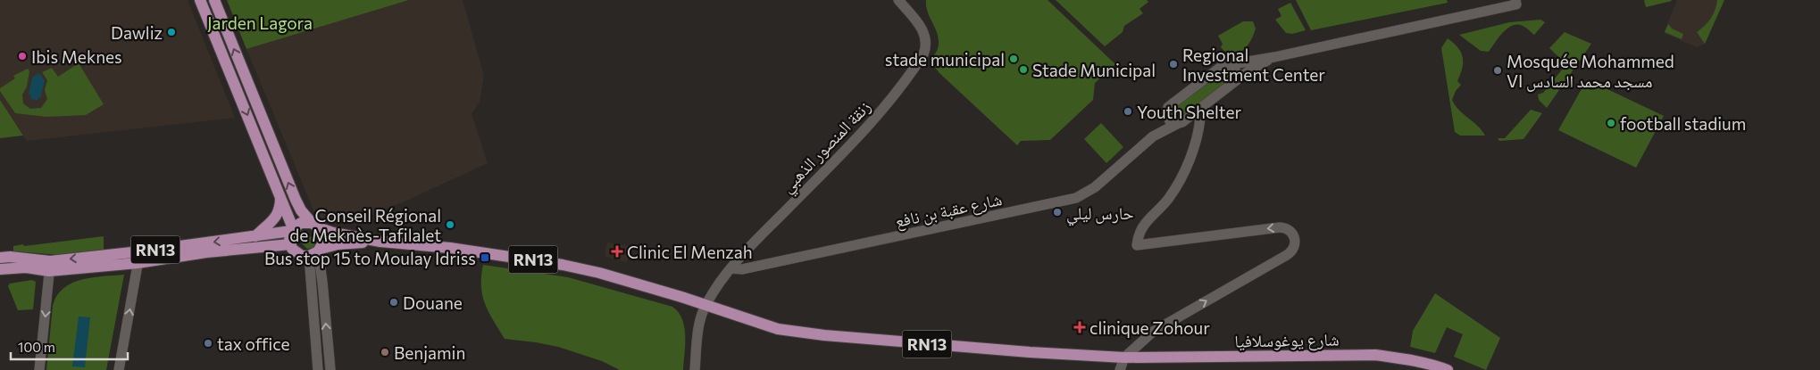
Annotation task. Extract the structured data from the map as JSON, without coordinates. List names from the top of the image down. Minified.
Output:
{"streets":{"main road":["زنقة المنصور الذهبي","شارع عقبة بن نافع","RN13","شارع يوغوسلافيا"]},"crossings":[["زنقة المنصور الذهبي","شارع عقبة بن نافع"],["زنقة المنصور الذهبي","RN13"],["RN13","شارع يوغوسلافيا"]],"parks":["Jarden Lagora"],"places":{"other":["Dawliz","Ibis Meknes","stade municipal","Regional Investment Center","Stade Municipal","Mosquée Mohammed VI مسجد محمد السادس","Youth Shelter","football stadium","حارس ليلي","Conseil Régional de Meknès-Tafilalet","Douane","tax office","Benjamin"],"health":["Clinic El Menzah","clinique Zohour"],"transit":["Bus stop 15 to Moulay Idriss"]},"scale_bar":"100 m"}
